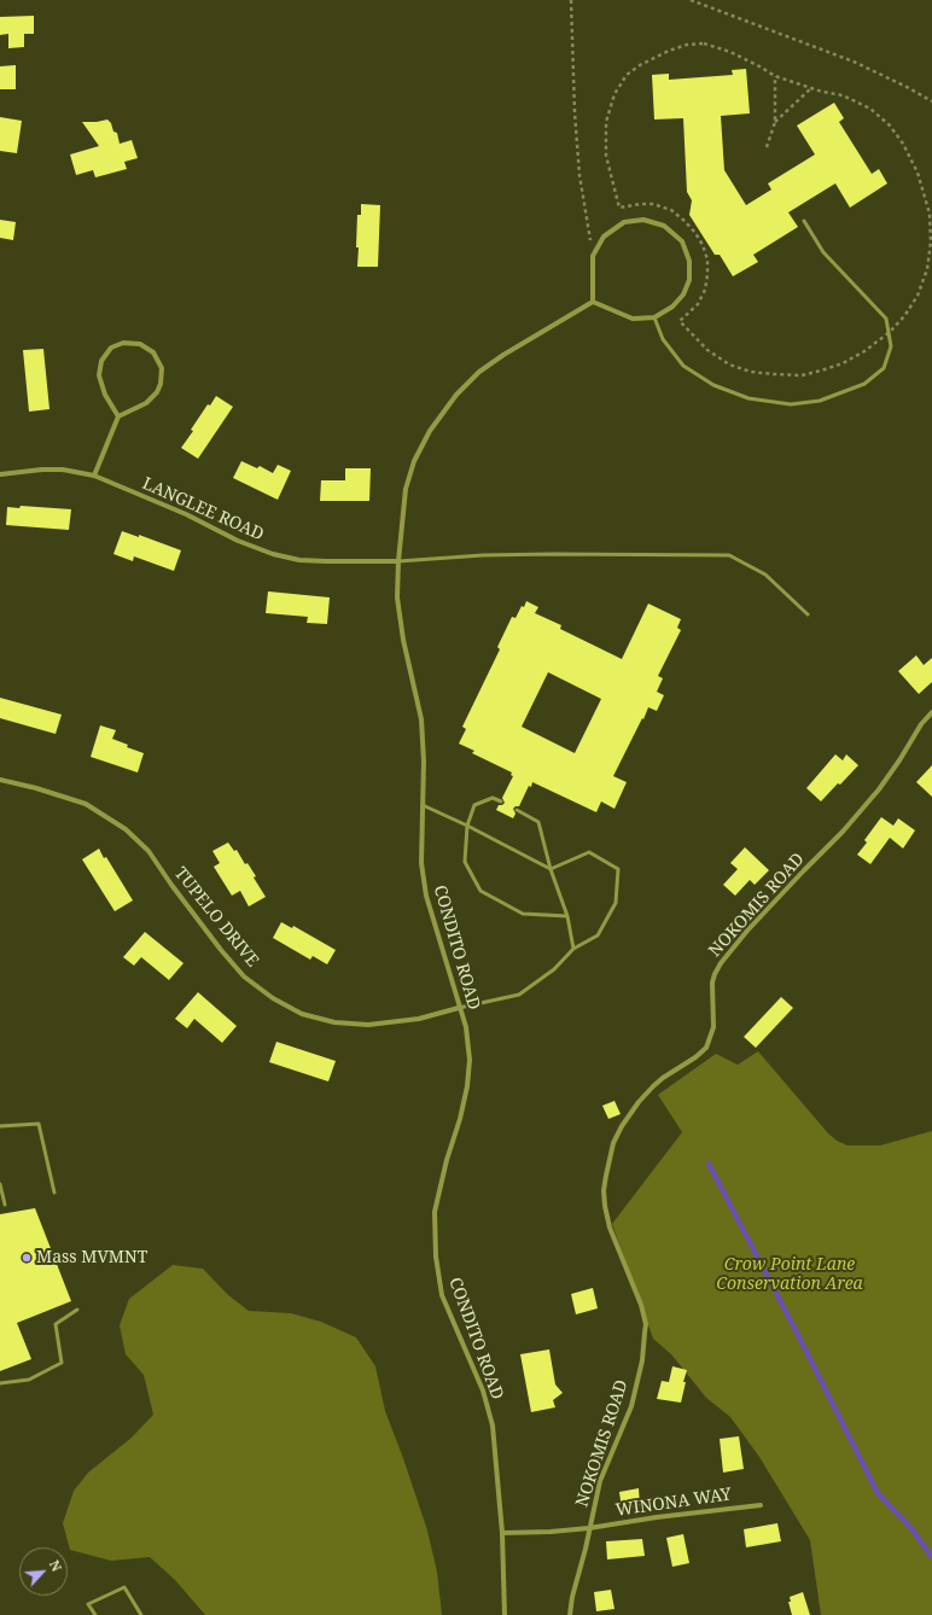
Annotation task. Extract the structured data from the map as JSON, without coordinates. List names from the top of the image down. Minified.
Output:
{"streets":{"street":["LANGLEE ROAD","NOKOMIS ROAD","TUPELO DRIVE","CONDITO ROAD","WINONA WAY"]},"crossings":[["LANGLEE ROAD","CONDITO ROAD"],["NOKOMIS ROAD","WINONA WAY"],["TUPELO DRIVE","CONDITO ROAD"],["CONDITO ROAD","WINONA WAY"]],"parks":["Crow Point Lane Conservation Area"],"places":["Mass MVMNT"],"north":"top right"}
